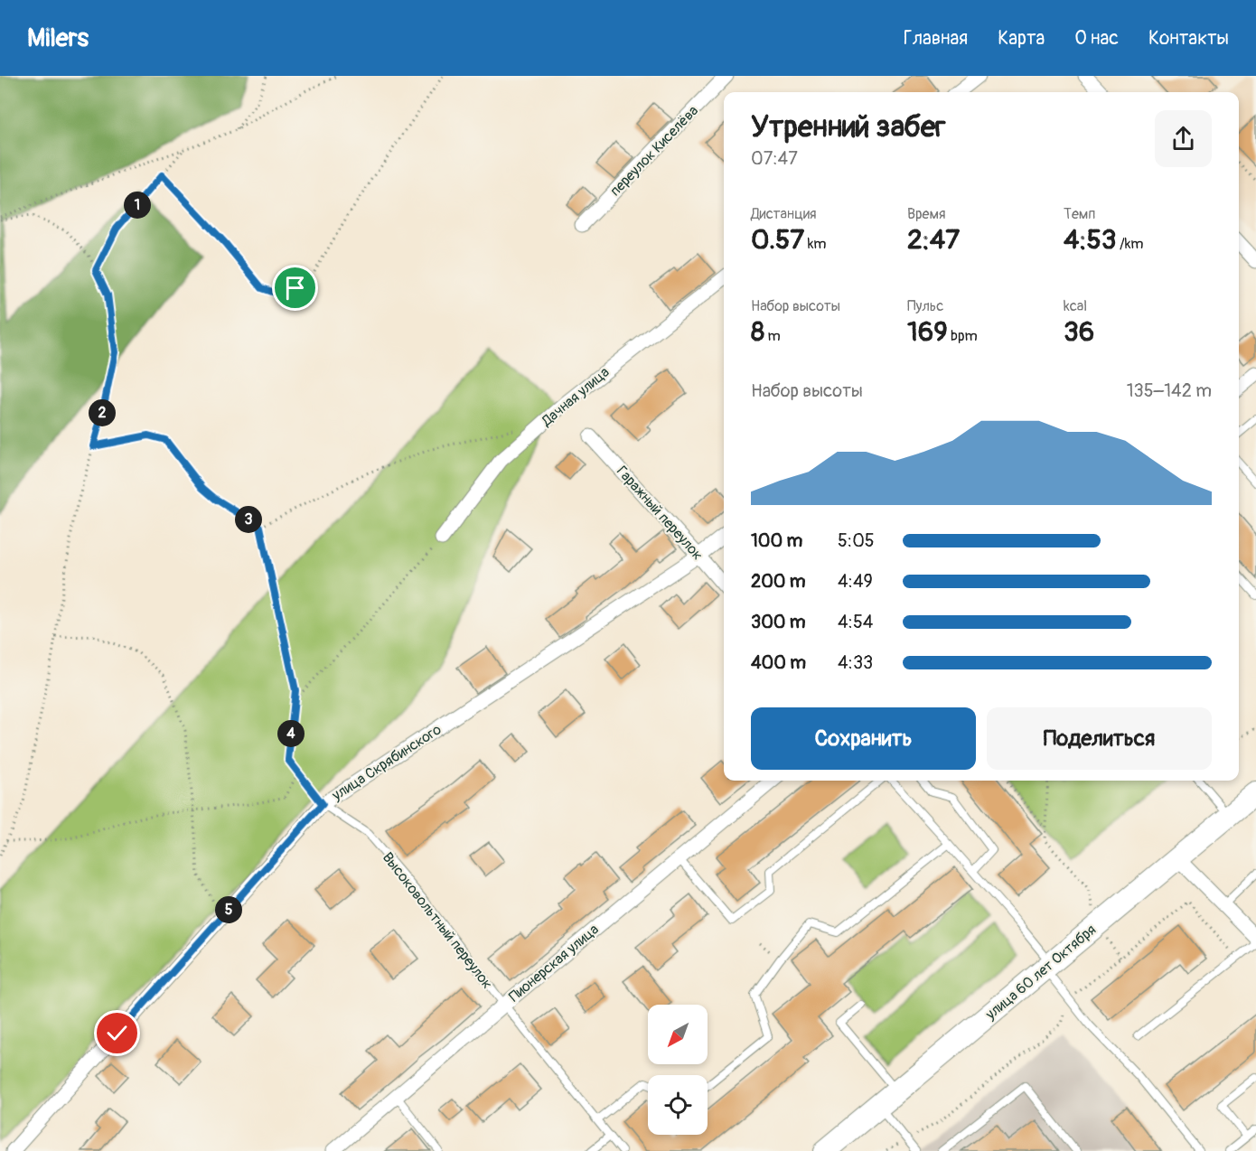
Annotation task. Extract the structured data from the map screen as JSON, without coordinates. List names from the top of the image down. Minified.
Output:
{"streets":{"main road":["улица 60 лет Октября"],"street":["переулок Киселёва","Дачная улица","Гаражный переулок","улица Скрябинского","Пионерская улица"],"lane":["Высоковольтный переулок"]},"crossings":[["Гаражный переулок","улица Скрябинского"],["улица Скрябинского","Высоковольтный переулок"],["Высоковольтный переулок","Пионерская улица"]],"north":"bottom left","page":{"header":"Milers","nav":["Главная","Карта","О нас","Контакты"],"heading":["Утренний забег","07:47"],"stats":[["Дистанция","0.57 km"],["Время","2:47"],["Темп","4:53 /km"],["Набор высоты","8 m"],["Пульс","169 bpm"],["kcal","36"]],"pins":["1","2","3","4","5"],"chart":["Набор высоты","135–142 m"],"list":[{"name":"100 m","note":"5:05"},{"name":"200 m","note":"4:49"},{"name":"300 m","note":"4:54"},{"name":"400 m","note":"4:33"}],"buttons":["Сохранить","Поделиться"]}}
